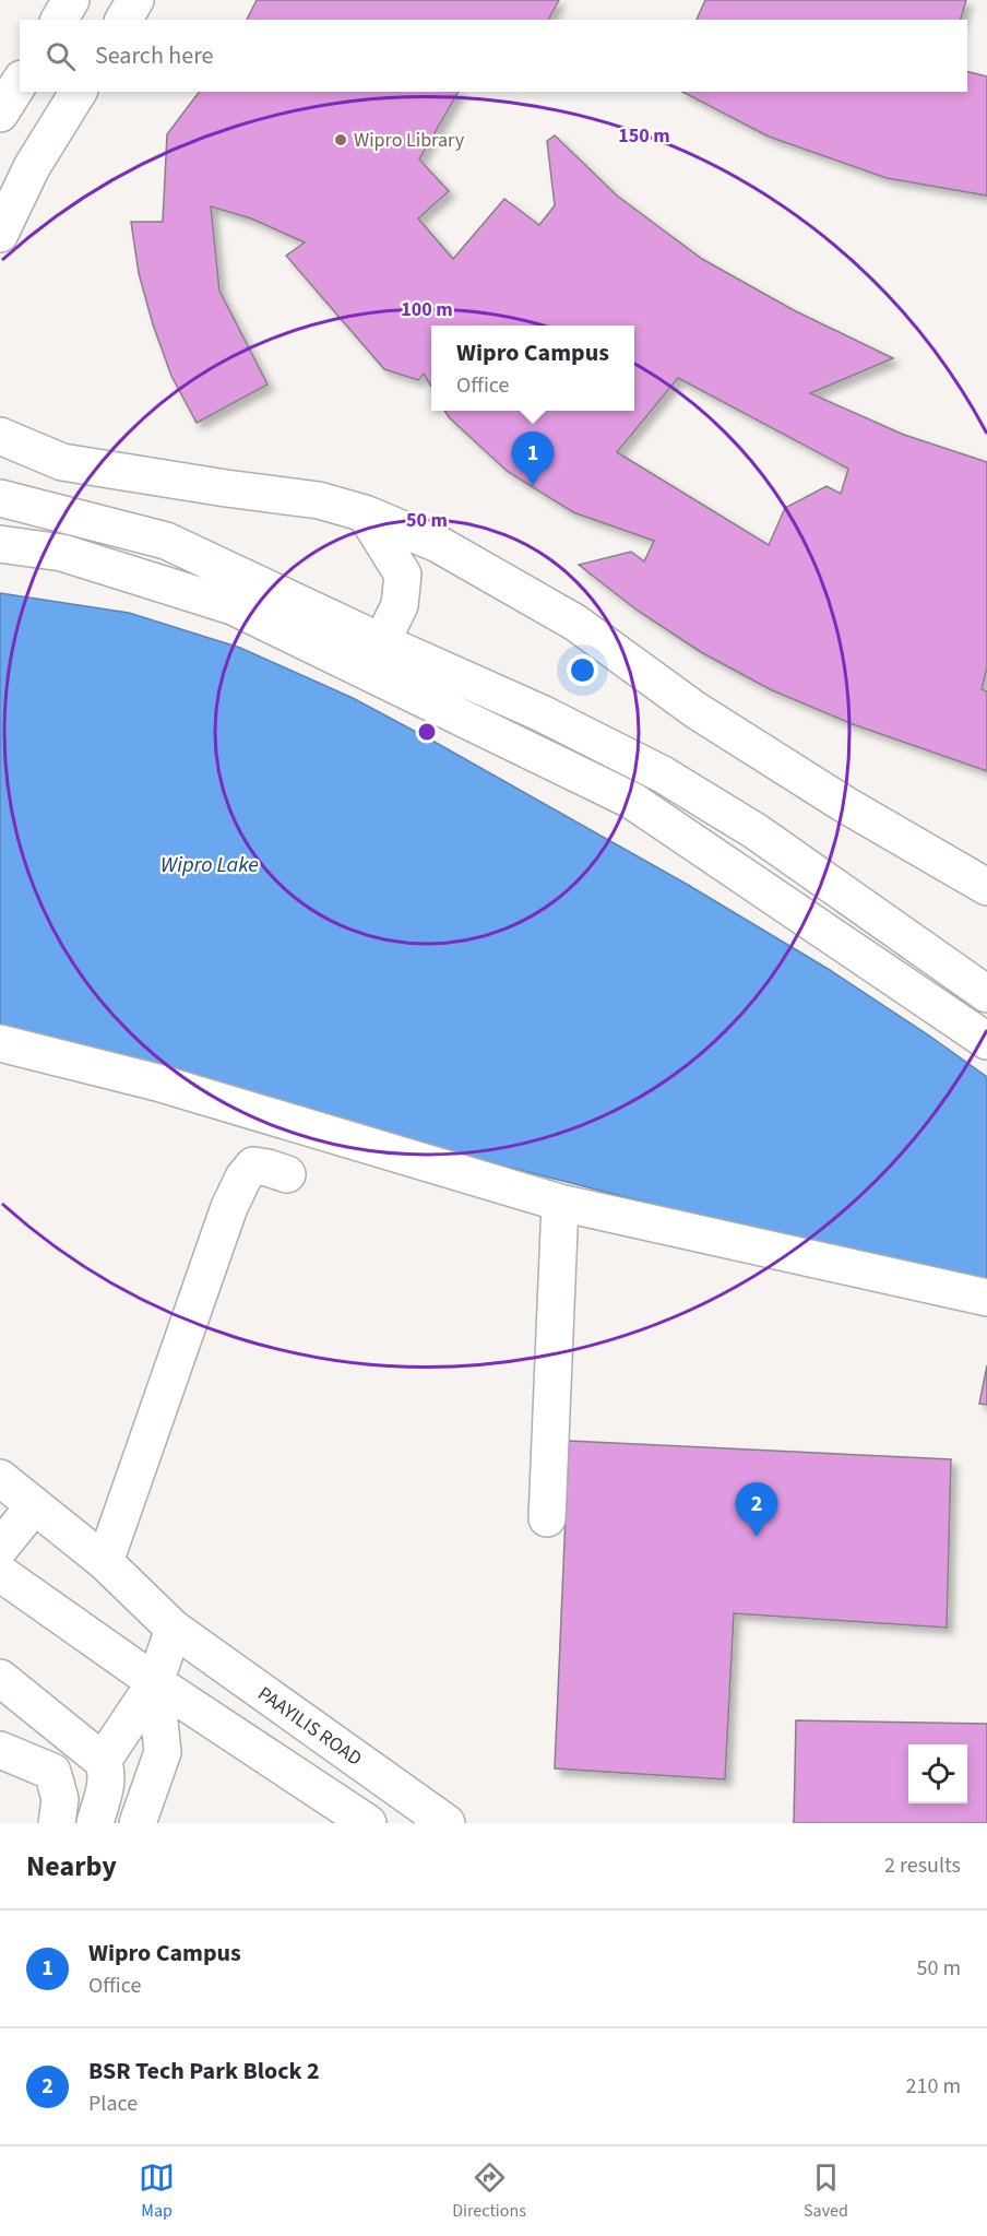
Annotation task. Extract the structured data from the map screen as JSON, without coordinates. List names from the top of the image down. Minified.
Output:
{"streets":{"main road":["PAAYILIS ROAD"]},"water":["Wipro Lake"],"places":["Wipro Library"],"page":{"search":"Search here","popup":["Wipro Campus","Office"],"pins":["1","2"],"heading":["Nearby","2 results"],"list":[{"mark":"1","name":"Wipro Campus","note":"Office","value":"50 m"},{"mark":"2","name":"BSR Tech Park Block 2","note":"Place","value":"210 m"}],"nav":["Map","Directions","Saved"]},"rings":["150 m","100 m","50 m"]}
